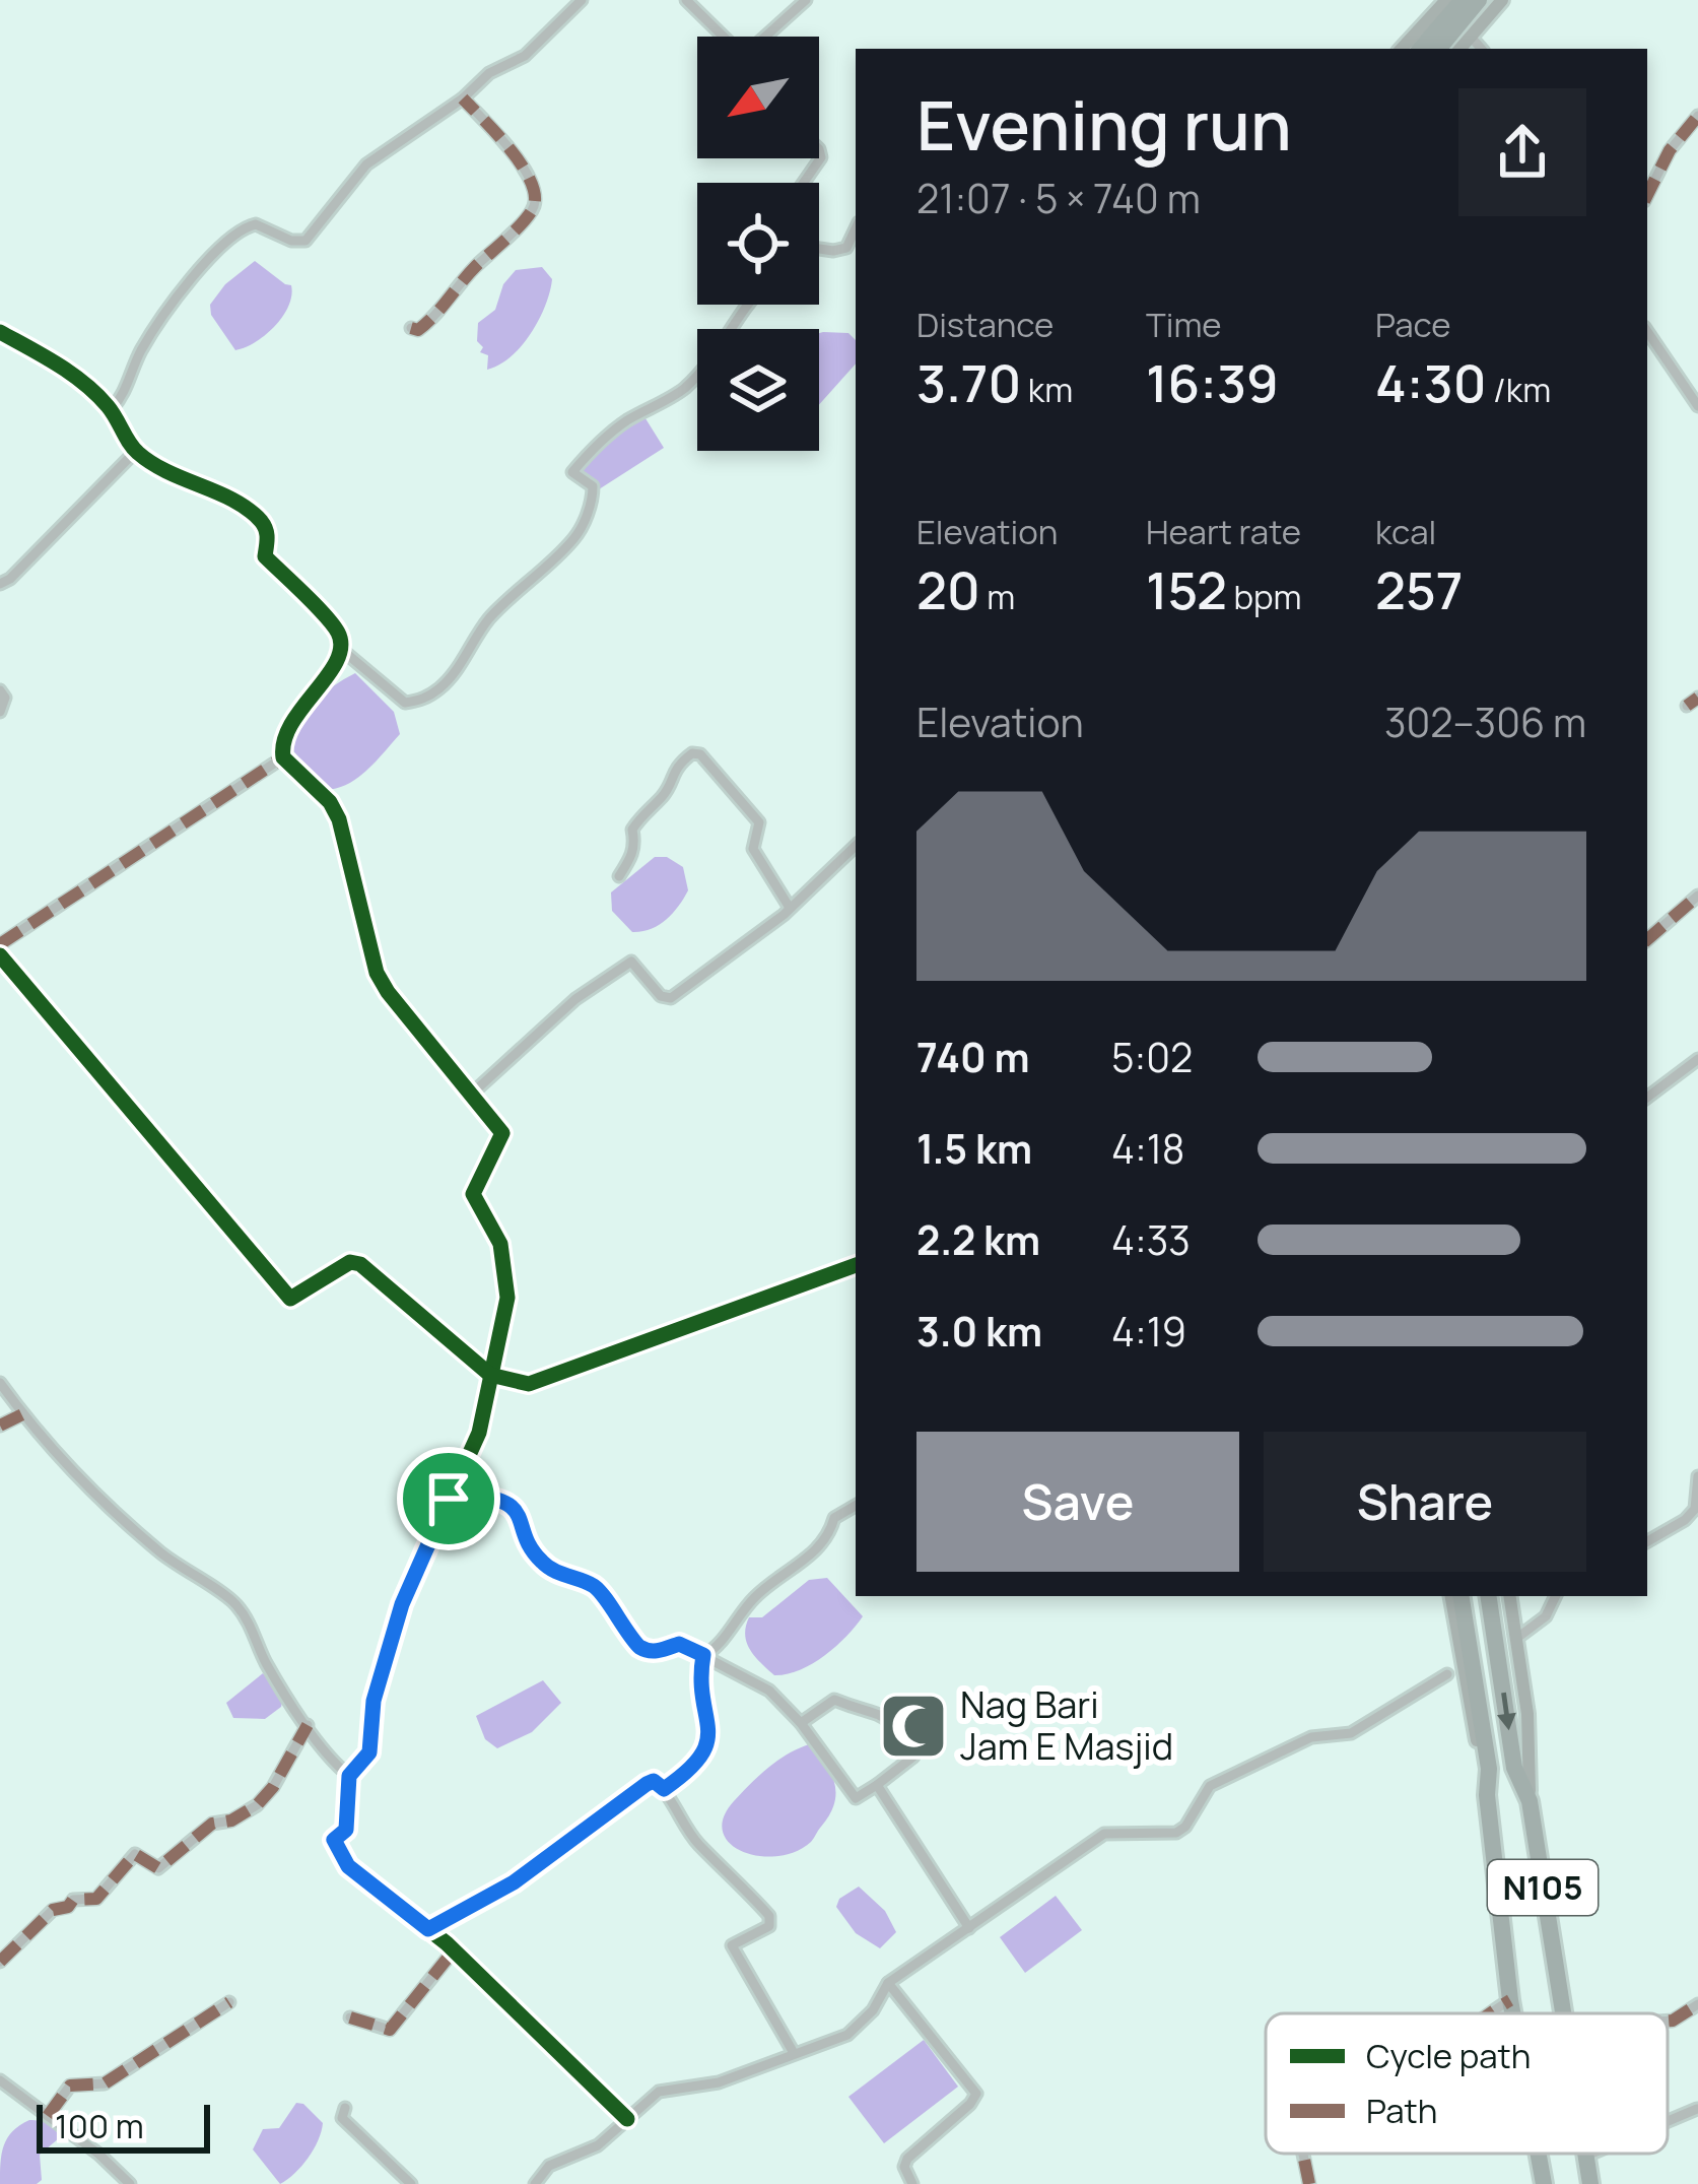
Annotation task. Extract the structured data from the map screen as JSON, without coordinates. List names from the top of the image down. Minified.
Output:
{"streets":{"highway":["N105"]},"places":{"mosque":["Nag Bari Jam E Masjid"]},"legend":["Cycle path","Path"],"scale_bar":"100 m","north":"bottom left","page":{"heading":["Evening run","21:07 · 5 × 740 m"],"stats":[["Distance","3.70 km"],["Time","16:39"],["Pace","4:30 /km"],["Elevation","20 m"],["Heart rate","152 bpm"],["kcal","257"]],"chart":["Elevation","302–306 m"],"list":[{"name":"740 m","note":"5:02"},{"name":"1.5 km","note":"4:18"},{"name":"2.2 km","note":"4:33"},{"name":"3.0 km","note":"4:19"}],"buttons":["Save","Share"],"scale":"100 m"}}
